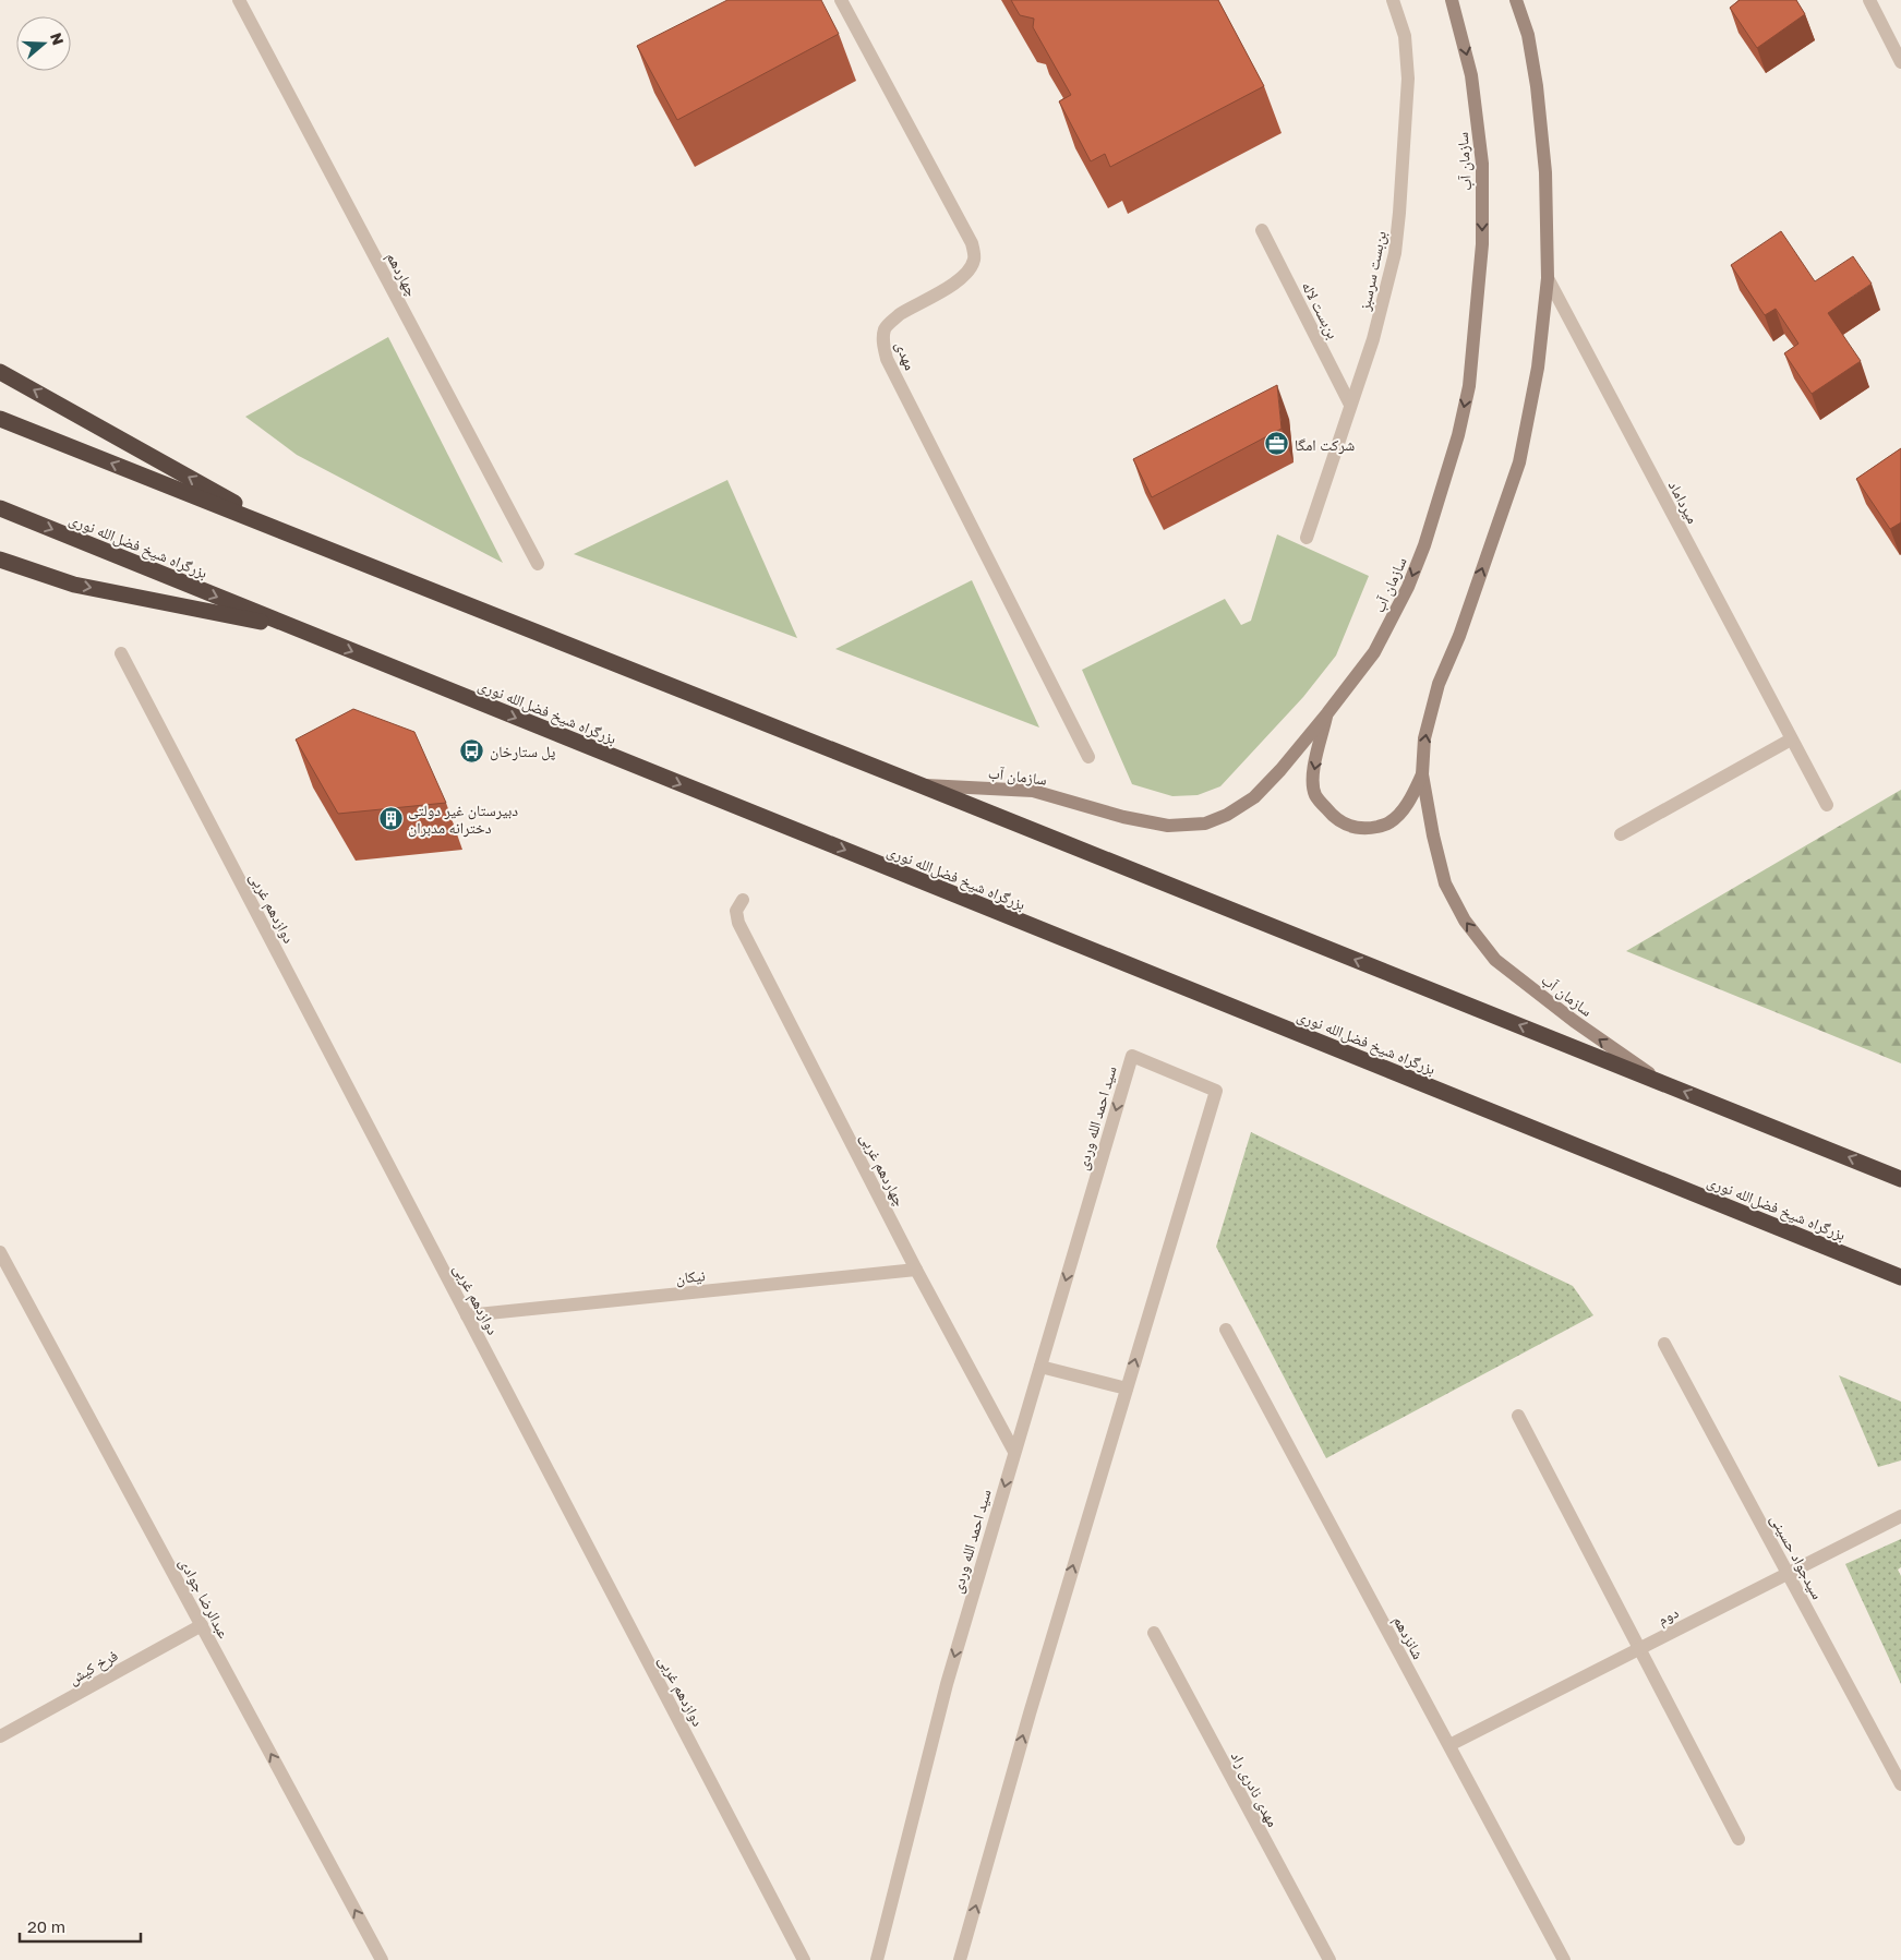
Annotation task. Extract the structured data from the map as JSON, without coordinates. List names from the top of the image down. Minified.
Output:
{"streets":{"highway":["بزرگراه شیخ فضل‌الله نوری"],"main road":["سازمان آب"],"street":["بن‌بست سرسبز","چهاردهم","بن‌بست لاله","مهدی","میرداماد","دوازدهم غربی","سید احمد الله وردی","چهاردهم غربی","نیکان","سیدجواد حسینی","عبدالرضا جوادی","دوم","شانزدهم","فرخ کیش","مهدی نادری راد"]},"crossings":[["سازمان آب","میرداماد"],["بن‌بست سرسبز","بن‌بست لاله"],["دوازدهم غربی","نیکان"],["سید احمد الله وردی","چهاردهم غربی"],["چهاردهم غربی","نیکان"],["سیدجواد حسینی","دوم"],["عبدالرضا جوادی","فرخ کیش"],["دوم","شانزدهم"]],"one_way":["عبدالرضا جوادی"],"places":{"office":["شرکت امگا"],"bus stop":["پل ستارخان"],"building":["دبیرستان غیر دولتی دخترانه مدبران"]},"scale_bar":"20 m","north":"right"}
